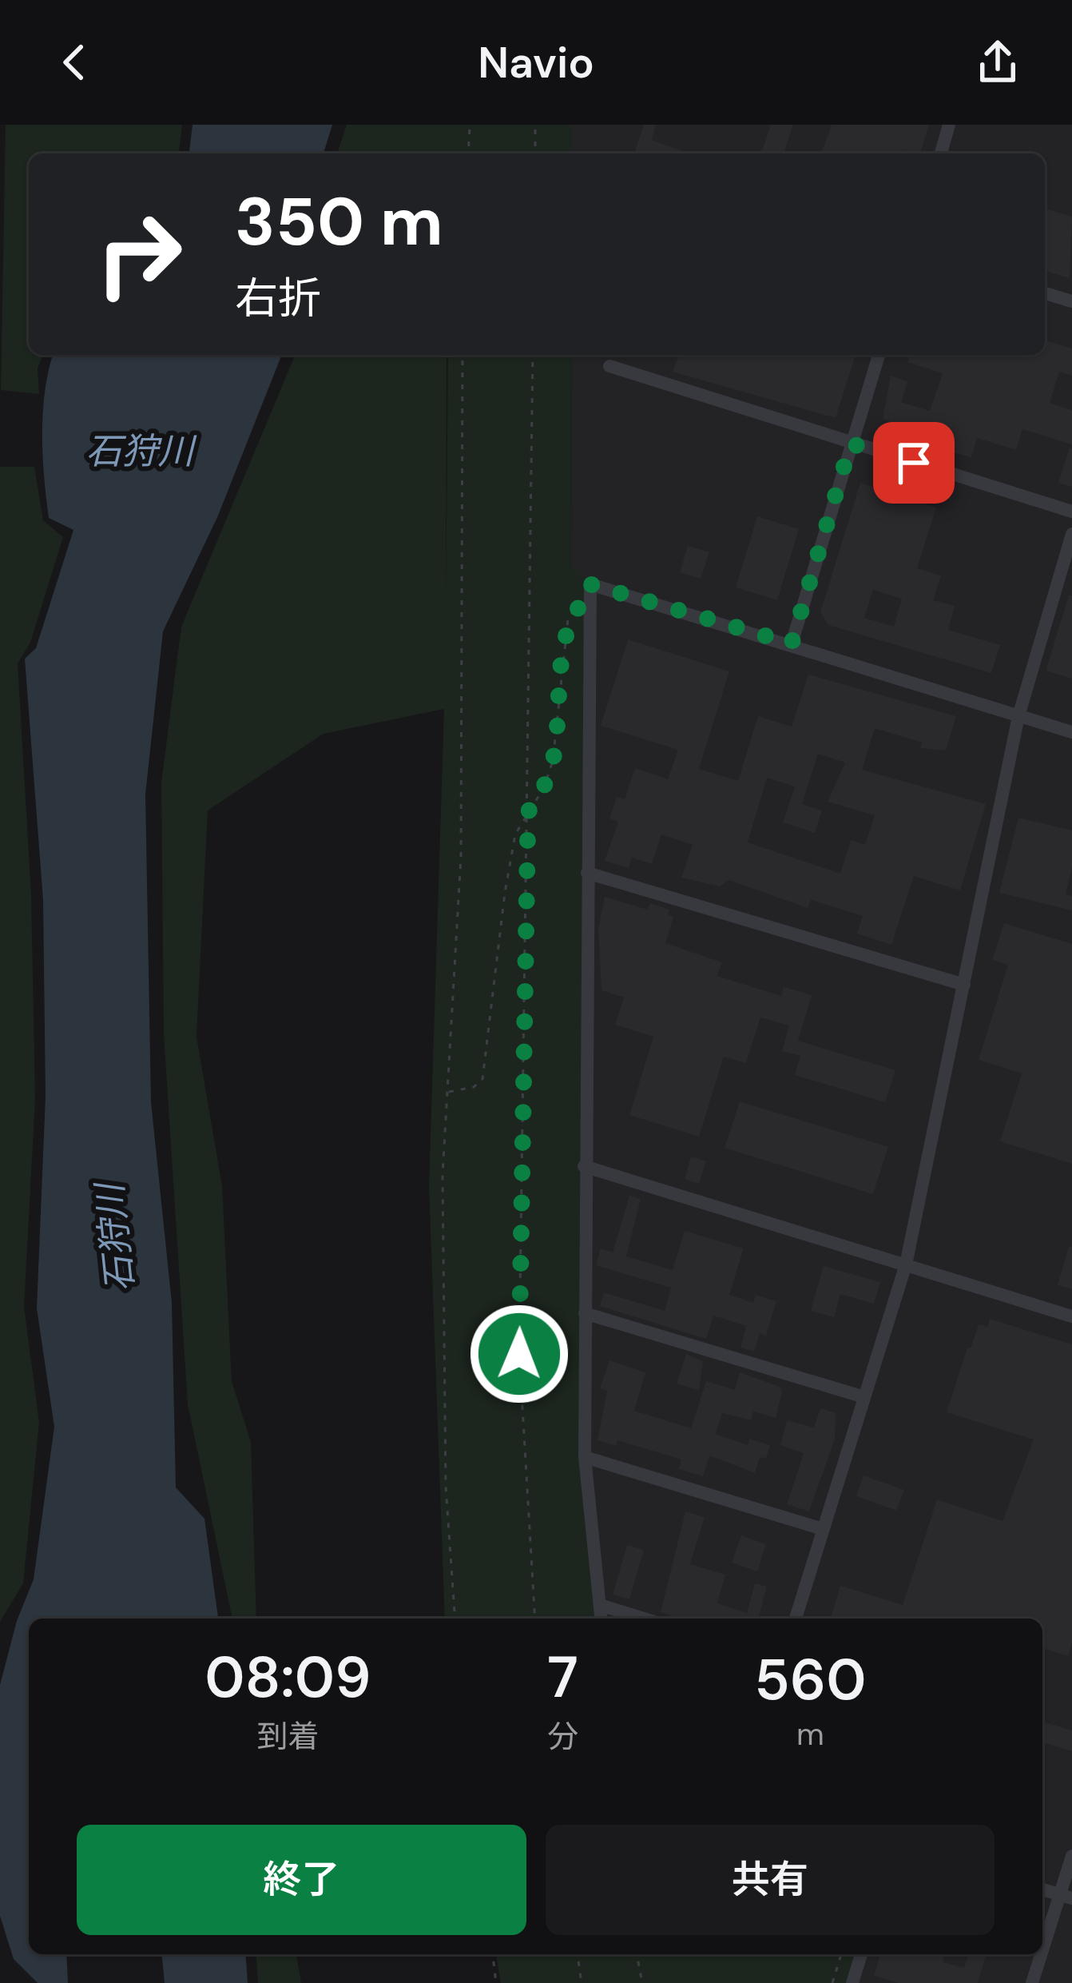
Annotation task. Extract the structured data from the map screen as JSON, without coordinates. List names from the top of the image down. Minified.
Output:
{"water":["石狩川"],"page":{"header":"Navio","turn":["350 m","右折"],"eta":["08:09","到着","7","分","560","m"],"buttons":["終了","共有"]}}
